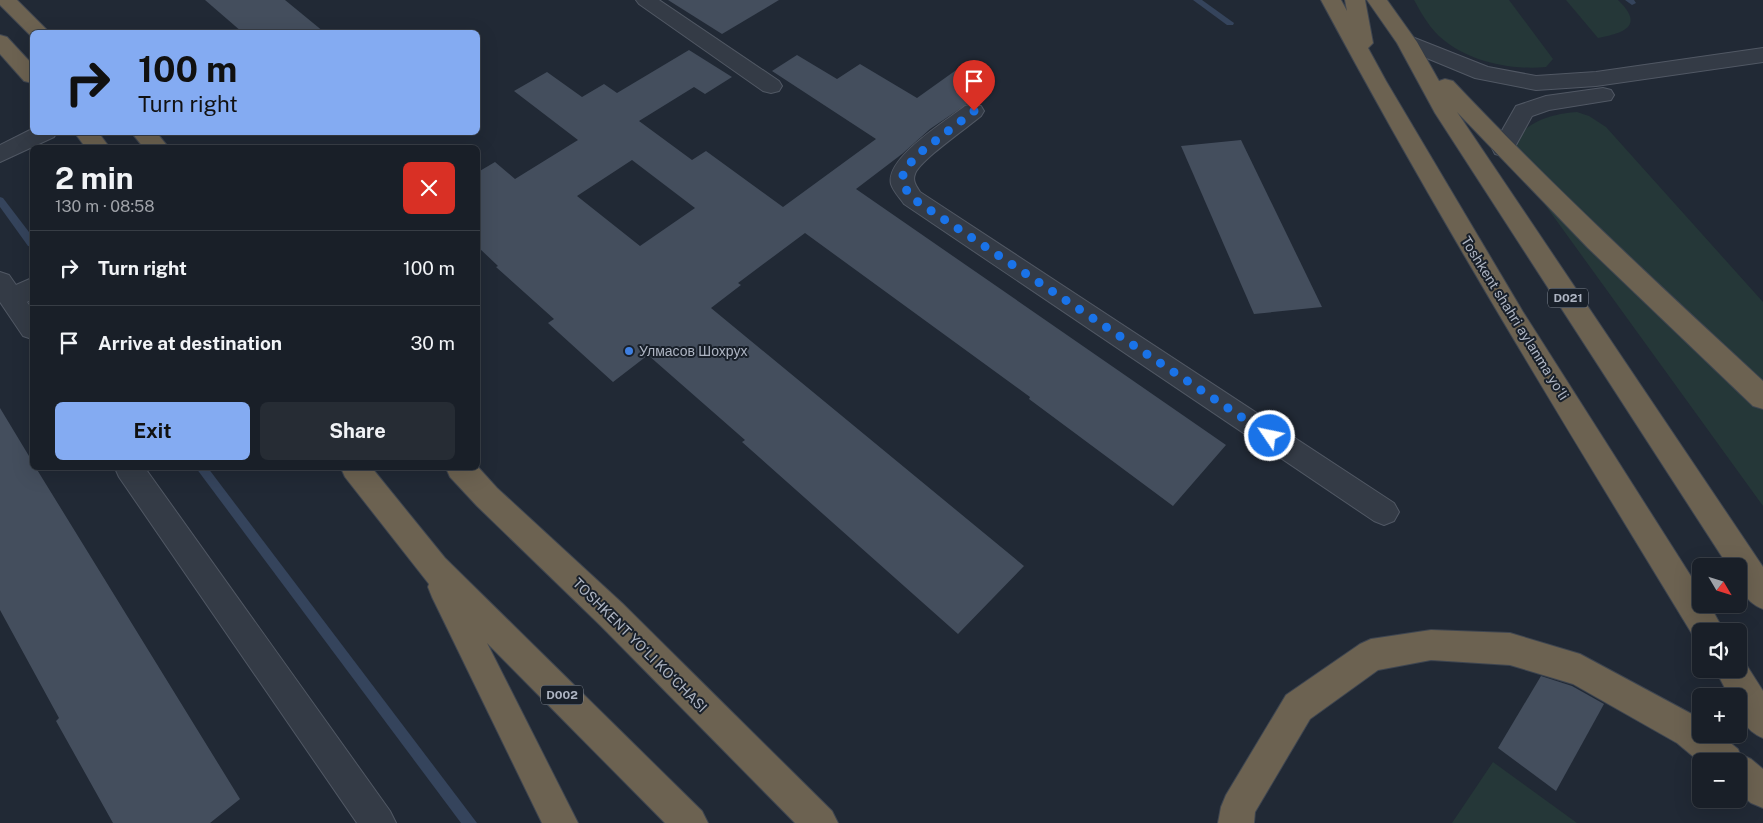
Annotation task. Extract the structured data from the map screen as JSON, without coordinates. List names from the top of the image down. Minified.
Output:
{"streets":{"highway":["D021","Toshkent shahri aylanma yoʻli","TOSHKENT YO‘LI KO‘CHASI","D002"]},"places":["Улмасов Шохрух"],"north":"bottom right","page":{"turn":["100 m","Turn right"],"heading":["2 min","130 m · 08:58"],"list":[{"name":"Turn right","value":"100 m"},{"name":"Arrive at destination","value":"30 m"}],"buttons":["Exit","Share"],"map_buttons":["+","−"]}}
